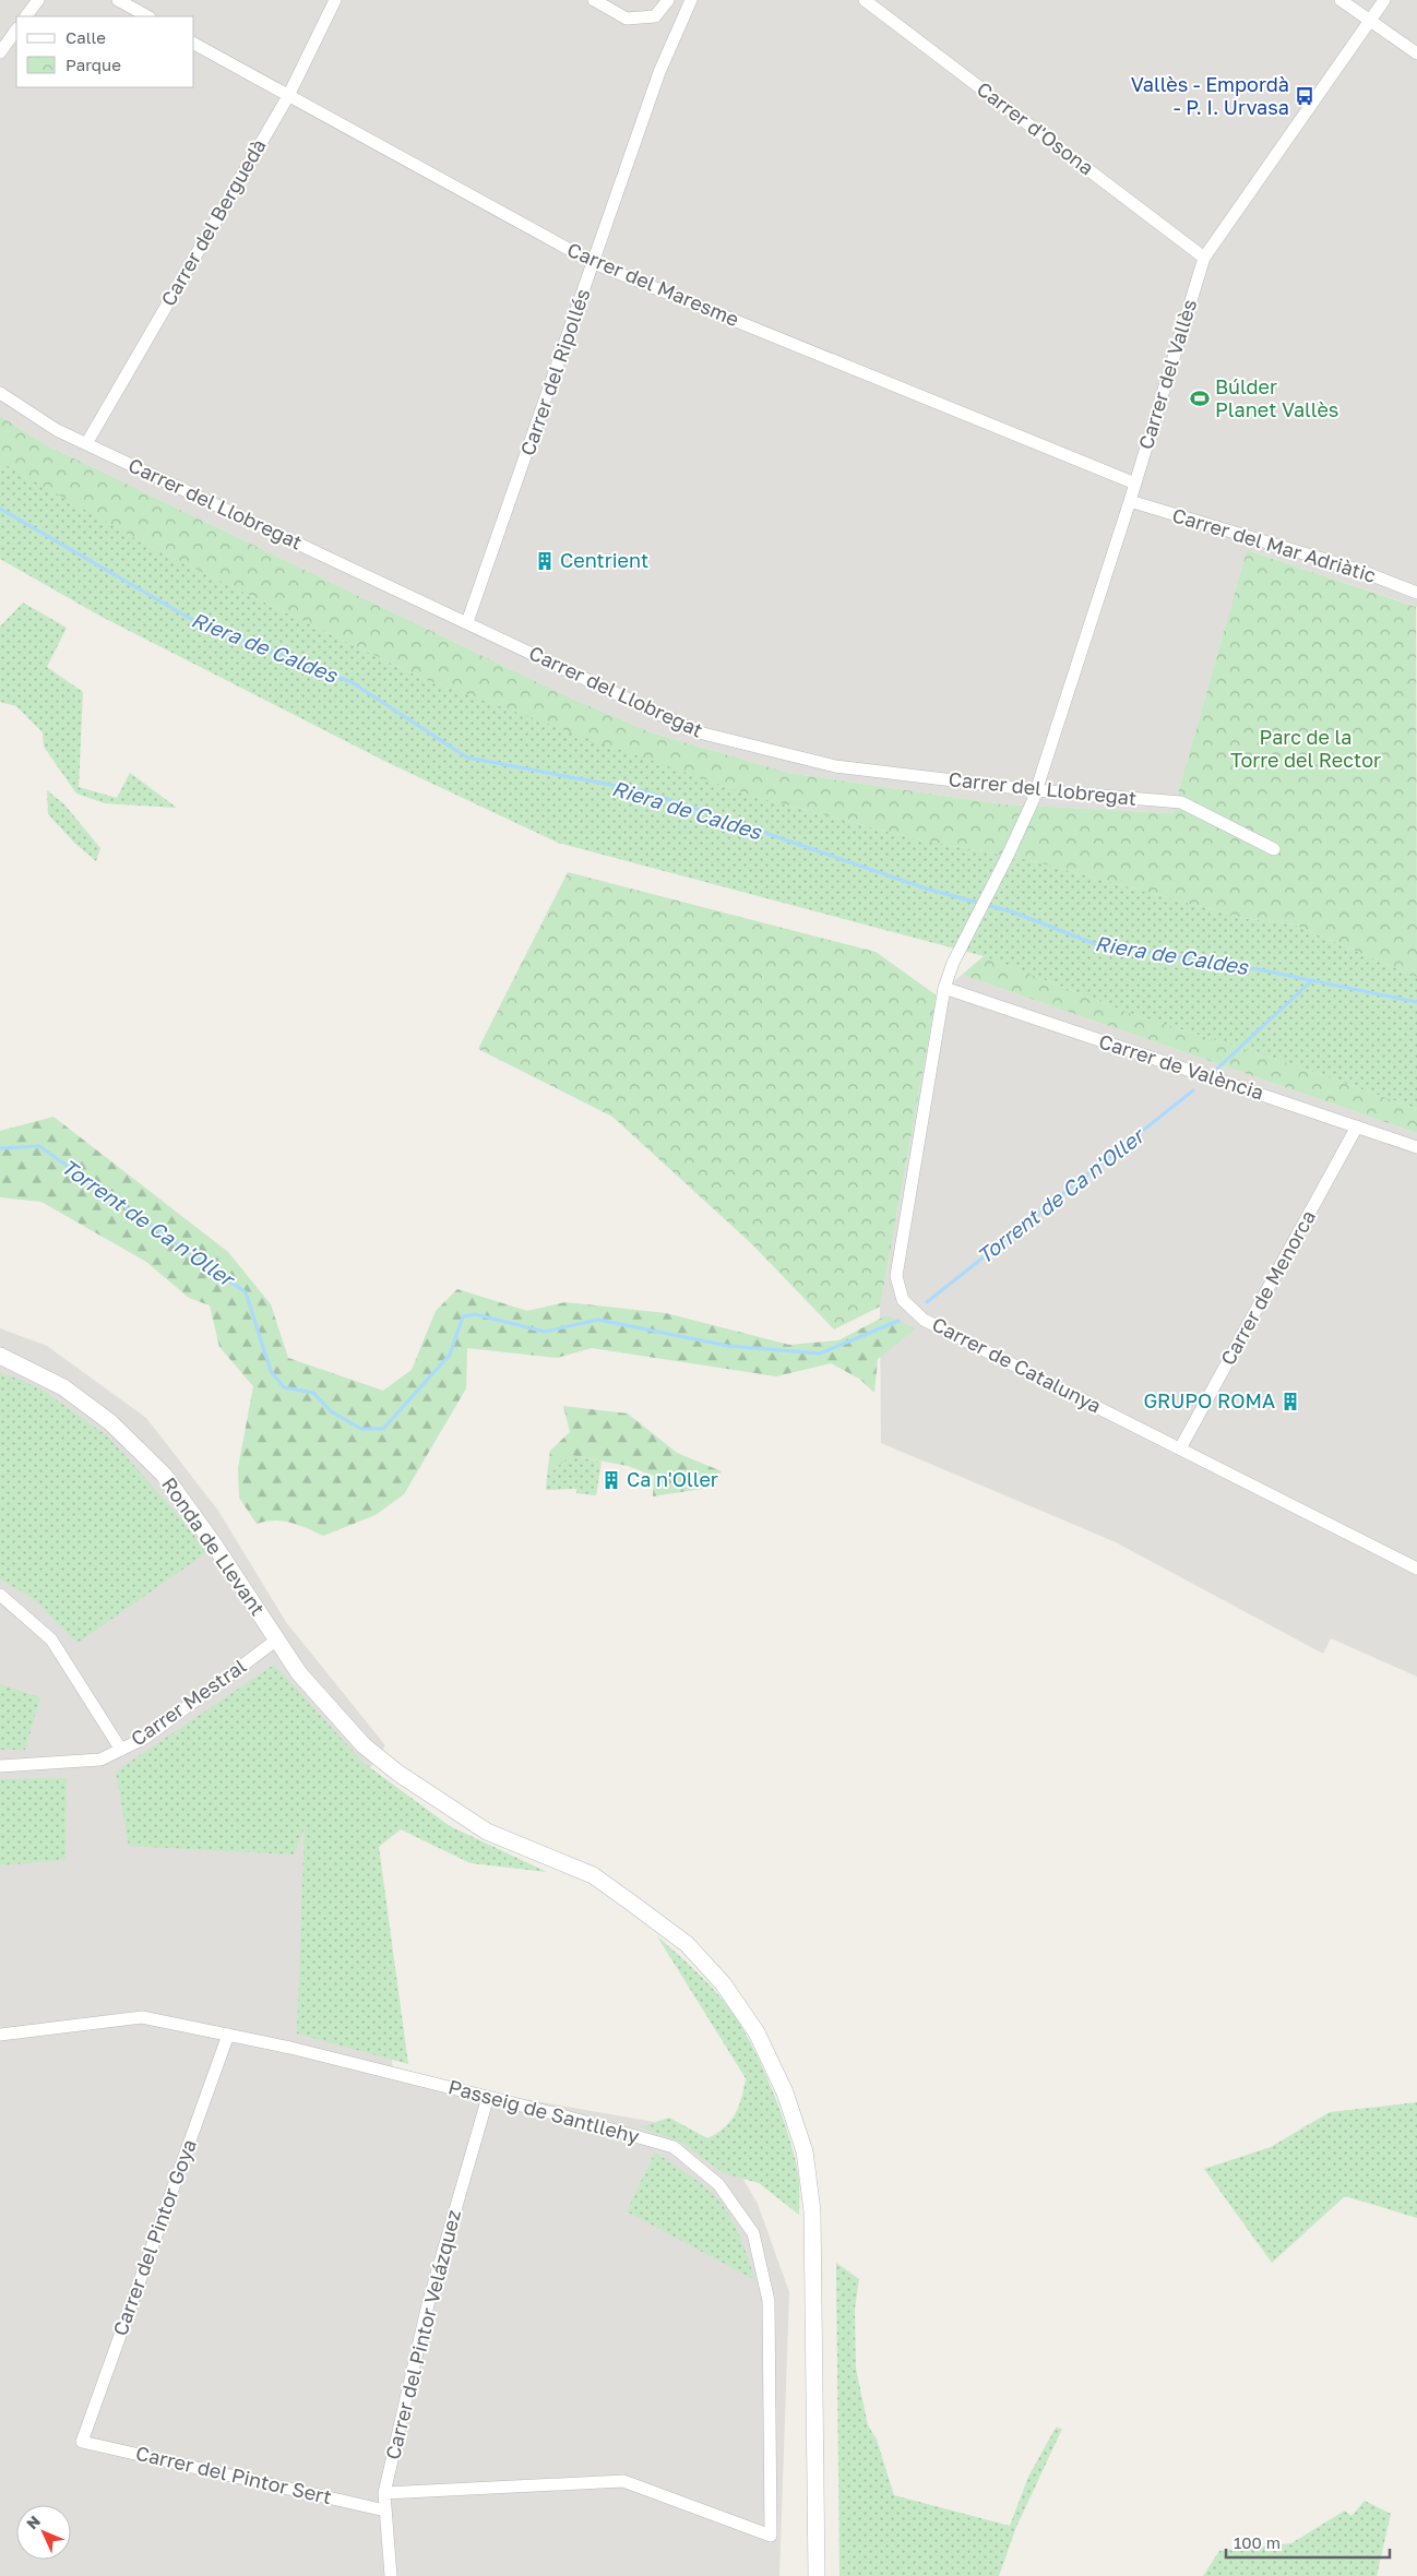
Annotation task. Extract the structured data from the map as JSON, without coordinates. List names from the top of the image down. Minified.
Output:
{"streets":{"main road":["Ronda de Llevant"],"street":["Carrer d'Osona","Carrer del Berguedà","Carrer del Maresme","Carrer del Ripollés","Carrer del Vallès","Carrer del Llobregat","Carrer del Mar Adriàtic","Carrer de València","Carrer de Menorca","Carrer de Catalunya","Carrer Mestral","Passeig de Santllehy","Carrer del Pintor Goya","Carrer del Pintor Velázquez","Carrer del Pintor Sert"]},"crossings":[["Carrer d'Osona","Carrer del Vallès"],["Carrer del Berguedà","Carrer del Maresme"],["Carrer del Berguedà","Carrer del Llobregat"],["Carrer del Maresme","Carrer del Ripollés"],["Carrer del Maresme","Carrer del Vallès"],["Carrer del Ripollés","Carrer del Llobregat"],["Carrer del Vallès","Carrer del Llobregat"],["Carrer del Vallès","Carrer del Mar Adriàtic"],["Carrer del Vallès","Carrer de Catalunya"],["Carrer de València","Carrer de Menorca"],["Carrer de València","Carrer de Catalunya"],["Carrer de Menorca","Carrer de Catalunya"],["Ronda de Llevant","Carrer Mestral"],["Passeig de Santllehy","Carrer del Pintor Goya"],["Passeig de Santllehy","Carrer del Pintor Velázquez"],["Carrer del Pintor Goya","Carrer del Pintor Sert"],["Carrer del Pintor Velázquez","Carrer del Pintor Sert"]],"water":["Riera de Caldes","Torrent de Ca n'Oller"],"parks":["Parc de la Torre del Rector"],"places":{"bus stop":["Vallès - Empordà - P. I. Urvasa"],"sports":["Búlder Planet Vallès"],"building":["Centrient","GRUPO ROMA","Ca n'Oller"]},"legend":["Calle","Parque"],"scale_bar":"100 m","north":"top left"}
